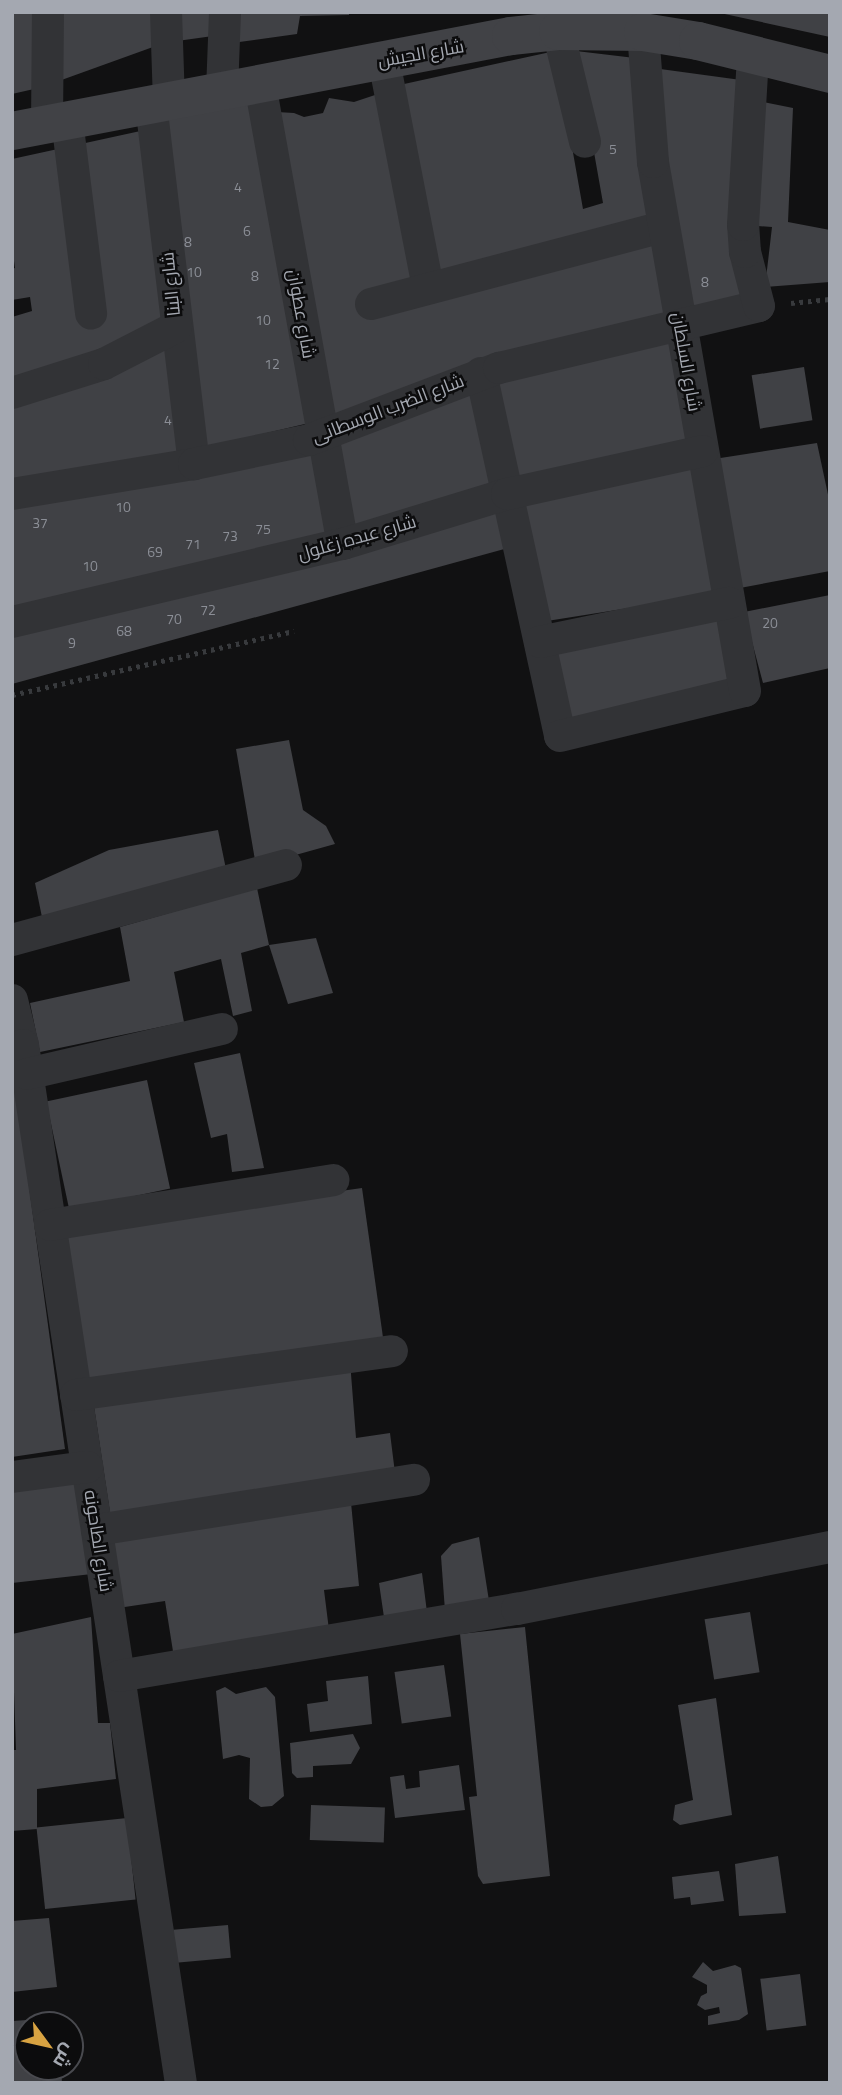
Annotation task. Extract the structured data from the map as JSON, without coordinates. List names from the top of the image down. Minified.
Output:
{"streets":{"main road":["شارع الجيش"],"street":["شارع البنا","شارع عطوان","شارع السلطان","شارع الضرب الوسطانى","شارع عبده زغلول","شارع الطاحونه"]},"crossings":[["شارع الجيش","شارع البنا"],["شارع الجيش","شارع عطوان"],["شارع الجيش","شارع السلطان"],["شارع الجيش","شارع الضرب الوسطانى"],["شارع البنا","شارع الضرب الوسطانى"],["شارع عطوان","شارع الضرب الوسطانى"],["شارع عطوان","شارع عبده زغلول"],["شارع السلطان","شارع الضرب الوسطانى"],["شارع السلطان","شارع عبده زغلول"]],"house_numbers":["5","4","6","8","10","8","8","10","12","4","10","37","75","73","71","69","10","72","70","20","68","9"],"north":"bottom right"}
